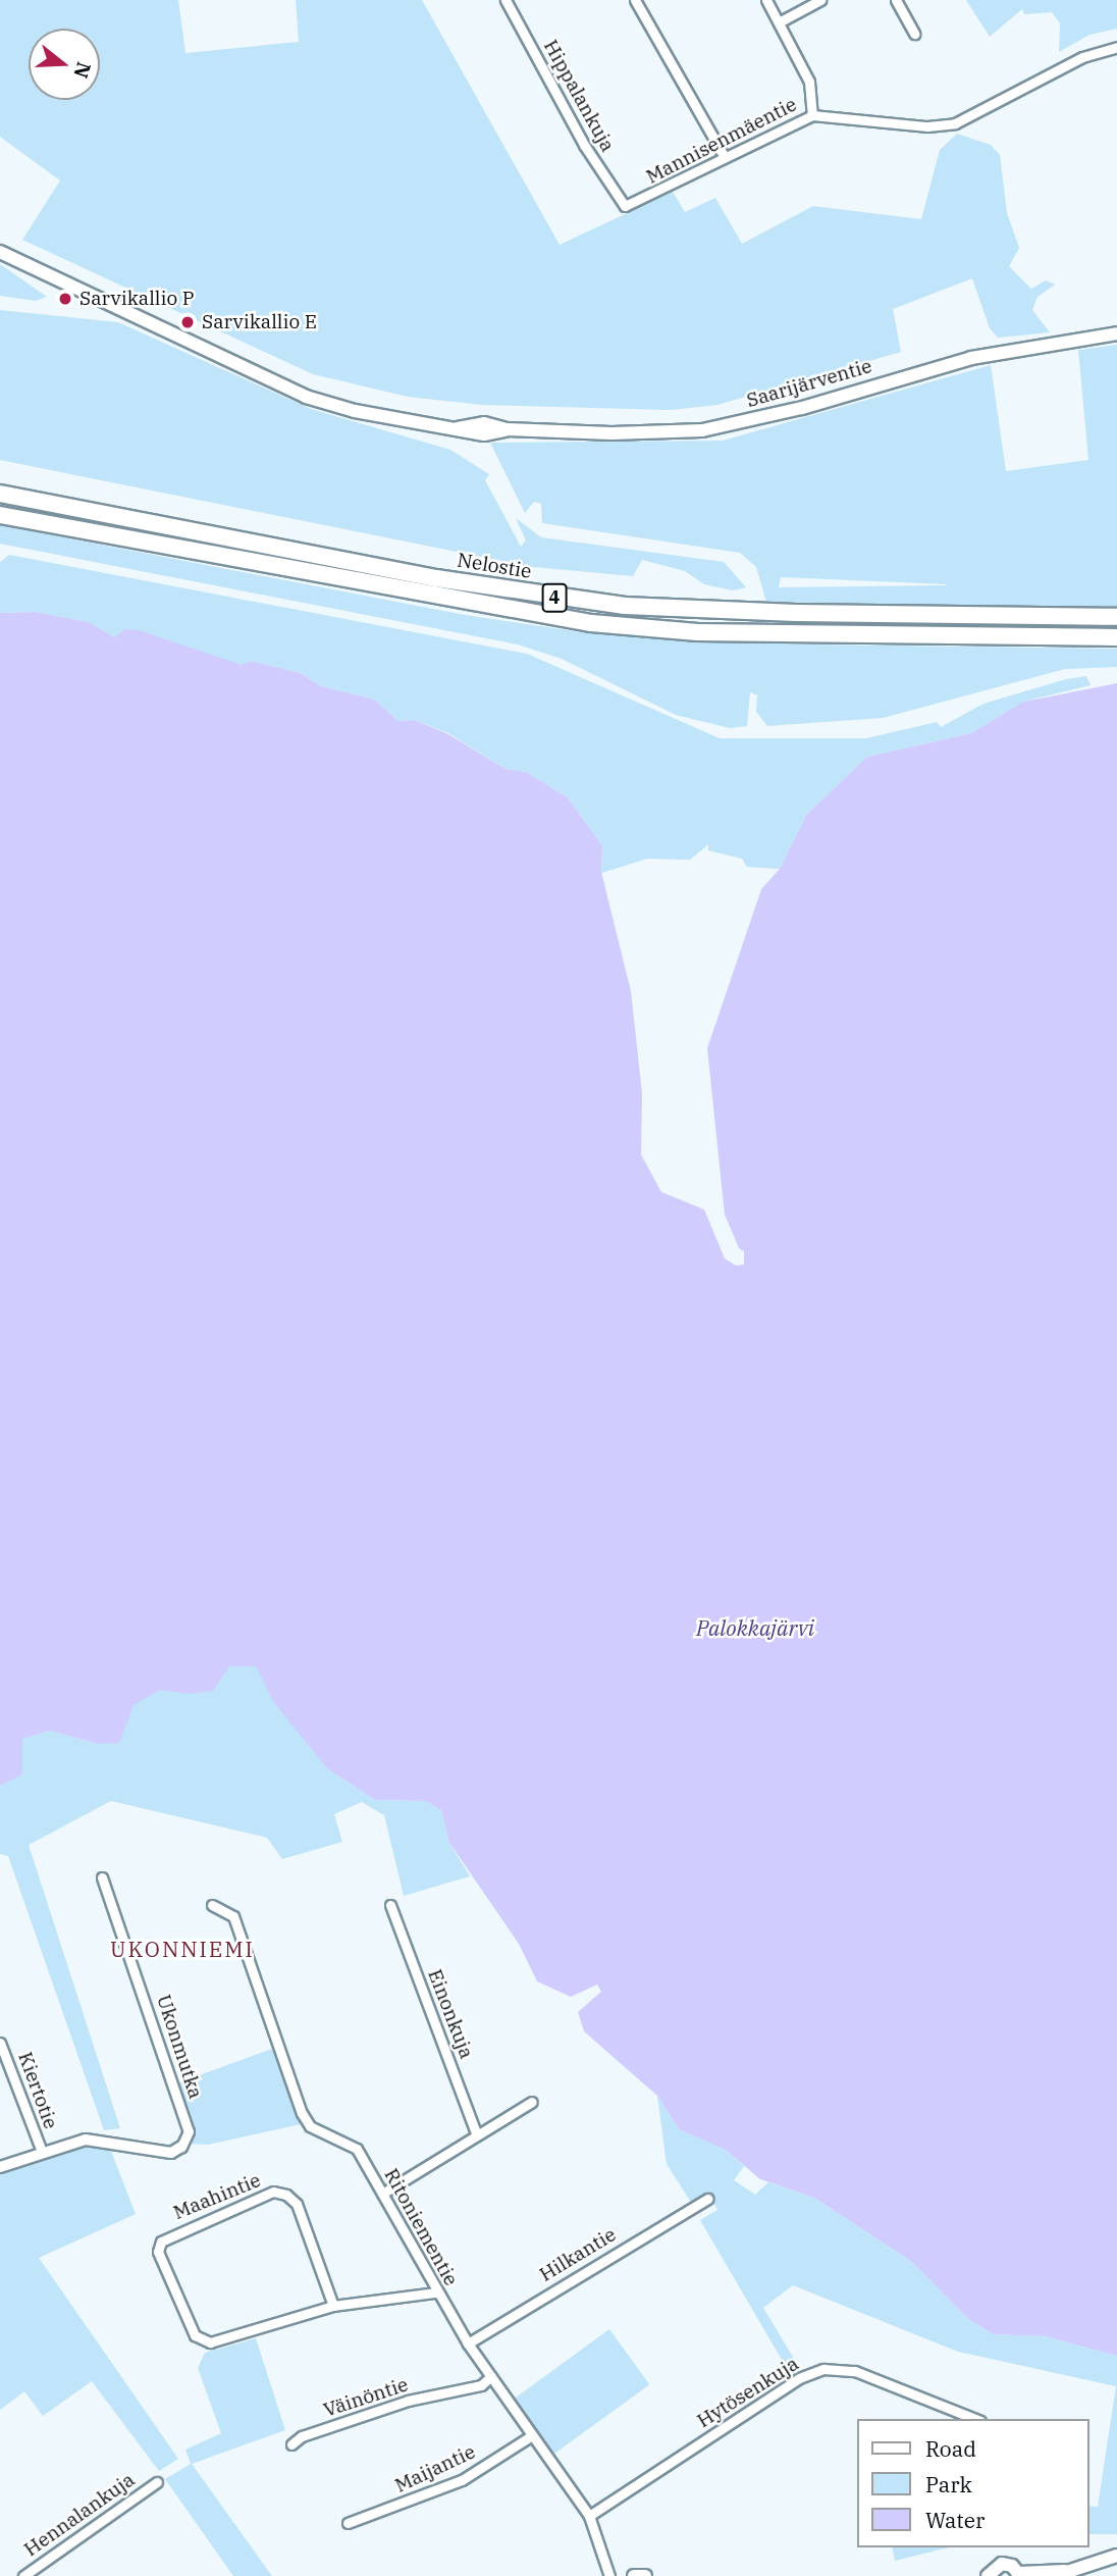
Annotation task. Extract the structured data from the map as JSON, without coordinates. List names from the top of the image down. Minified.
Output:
{"streets":{"highway":["Nelostie","4"],"main road":["Saarijärventie"],"street":["Hippalankuja","Mannisenmäentie","Einonkuja","Ukonmutka","Kiertotie","Maahintie","Ritoniementie","Hilkantie","Hytösenkuja","Väinöntie","Maijantie","Hennalankuja"]},"crossings":[["Hippalankuja","Mannisenmäentie"],["Maahintie","Ritoniementie"],["Ritoniementie","Hilkantie"],["Ritoniementie","Hytösenkuja"],["Ritoniementie","Väinöntie"],["Ritoniementie","Maijantie"]],"districts":["UKONNIEMI"],"water":["Palokkajärvi"],"places":["Sarvikallio P","Sarvikallio E"],"legend":["Road","Park","Water"],"north":"right"}
